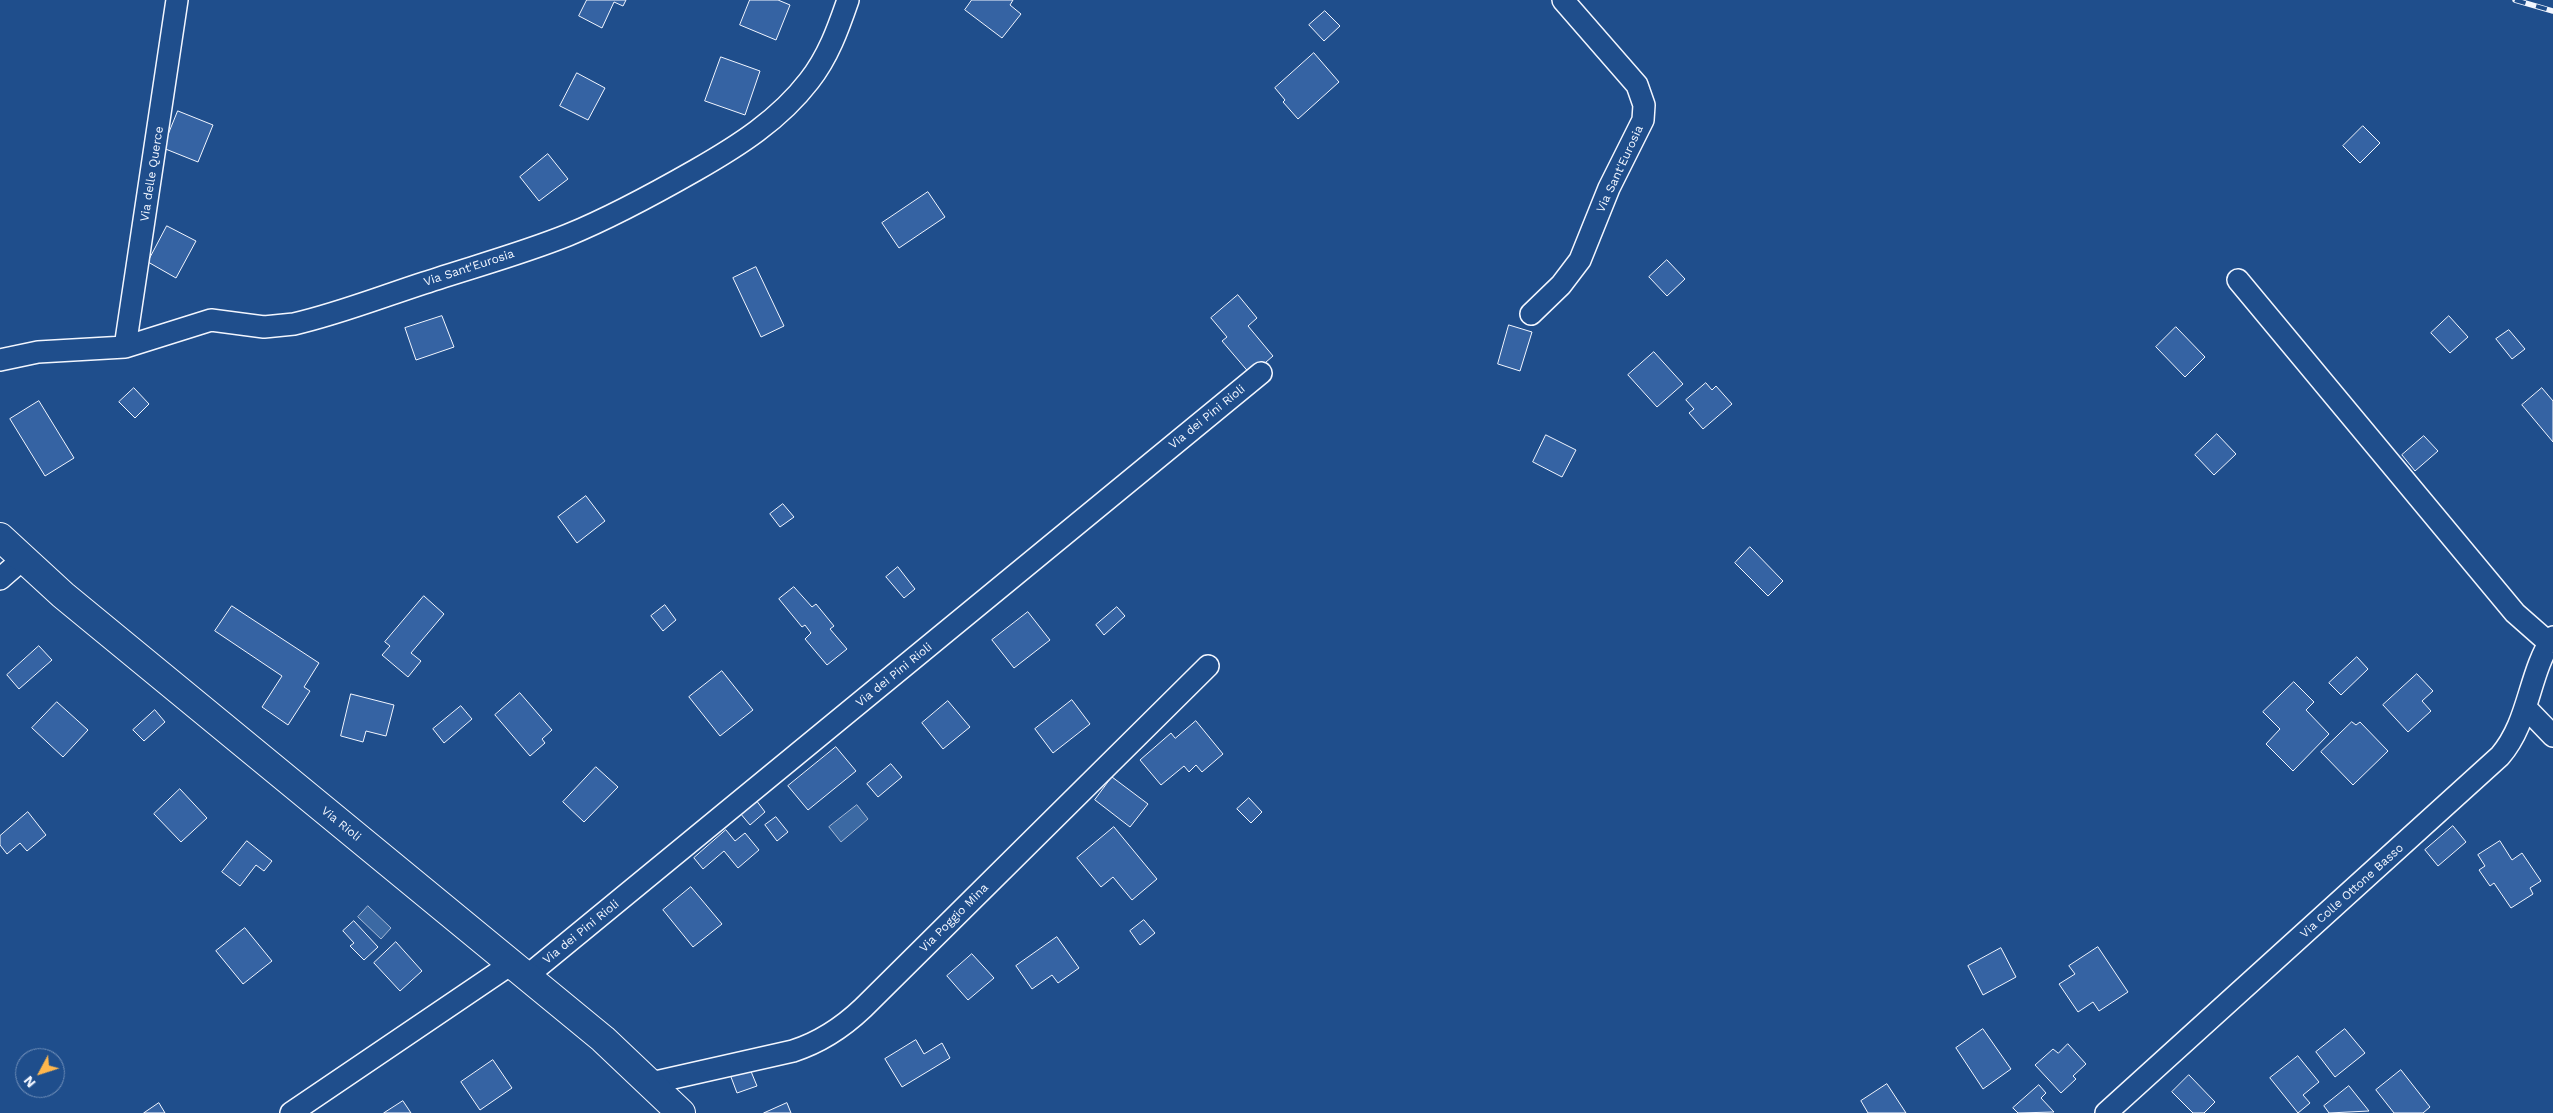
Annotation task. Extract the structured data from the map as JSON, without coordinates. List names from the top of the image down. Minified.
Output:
{"streets":{"main road":["Via Rioli"],"street":["Via Sant'Eurosia","Via delle Querce","Via dei Pini Rioli","Via Colle Ottone Basso","Via Poggio Mina"]},"crossings":[["Via Sant'Eurosia","Via delle Querce"],["Via dei Pini Rioli","Via Rioli"],["Via Rioli","Via Poggio Mina"]],"north":"bottom left"}
